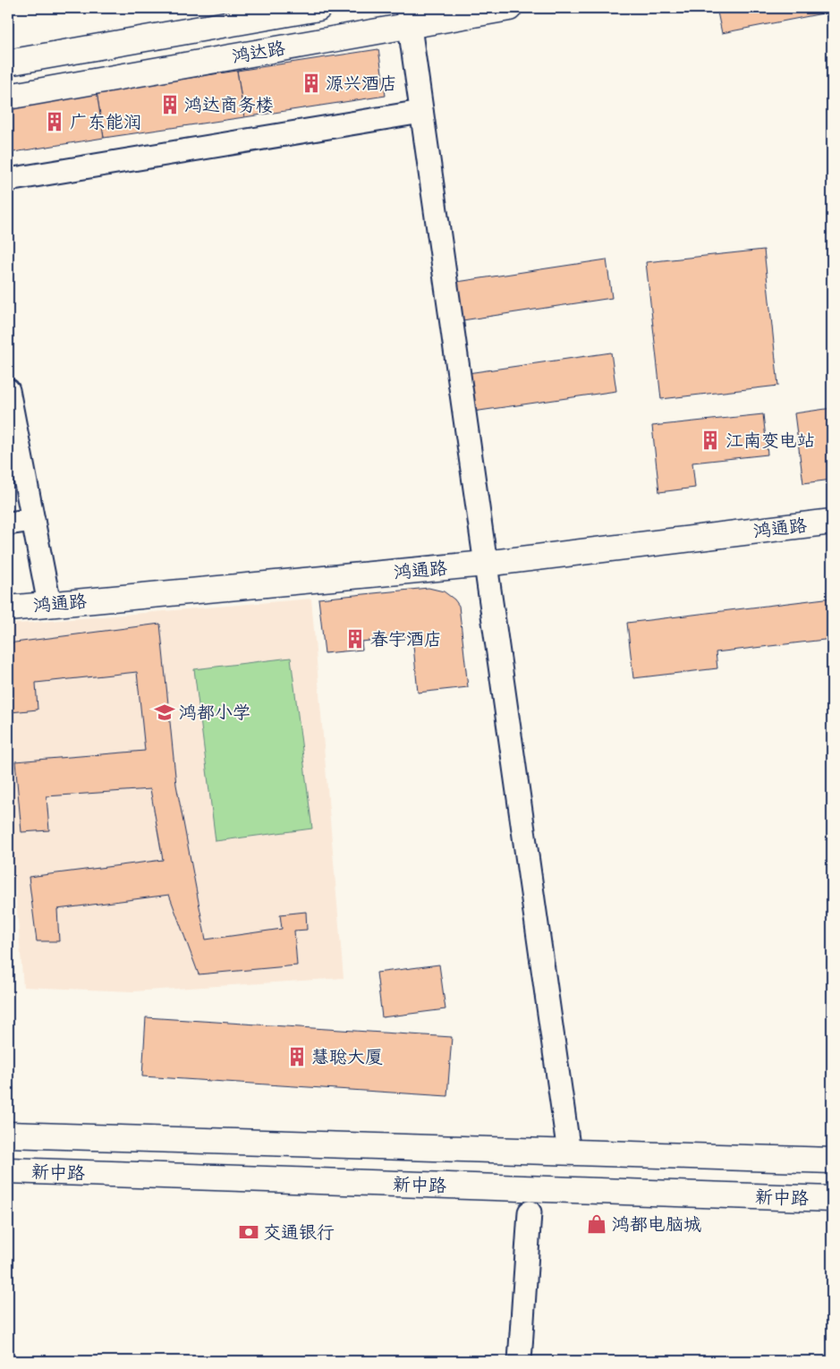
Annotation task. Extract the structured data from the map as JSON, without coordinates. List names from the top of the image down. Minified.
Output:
{"streets":{"street":["鸿达路","鸿通路","新中路"]},"places":{"building":["源兴酒店","鸿达商务楼","广东能润","江南变电站","春宇酒店","慧聪大厦"],"school or university":["鸿都小学"],"shop":["鸿都电脑城"],"bank":["交通银行"]}}
